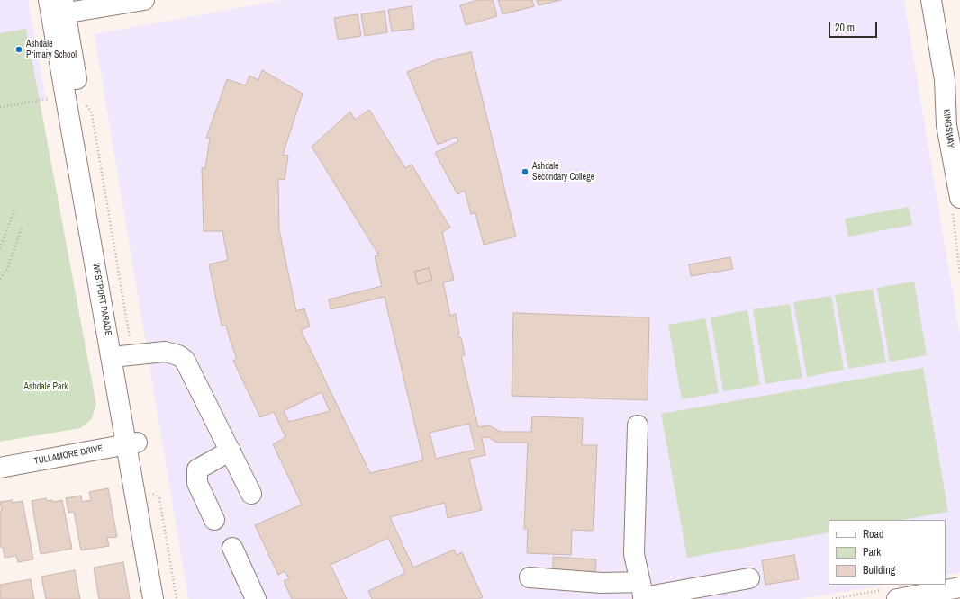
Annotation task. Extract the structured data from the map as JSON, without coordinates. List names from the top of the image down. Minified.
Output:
{"streets":{"street":["KINGSWAY","WESTPORT PARADE","TULLAMORE DRIVE"]},"crossings":[["WESTPORT PARADE","TULLAMORE DRIVE"]],"parks":["Ashdale Park"],"places":["Ashdale Primary School","Ashdale Secondary College"],"legend":["Road","Park","Building"],"scale_bar":"20 m"}
